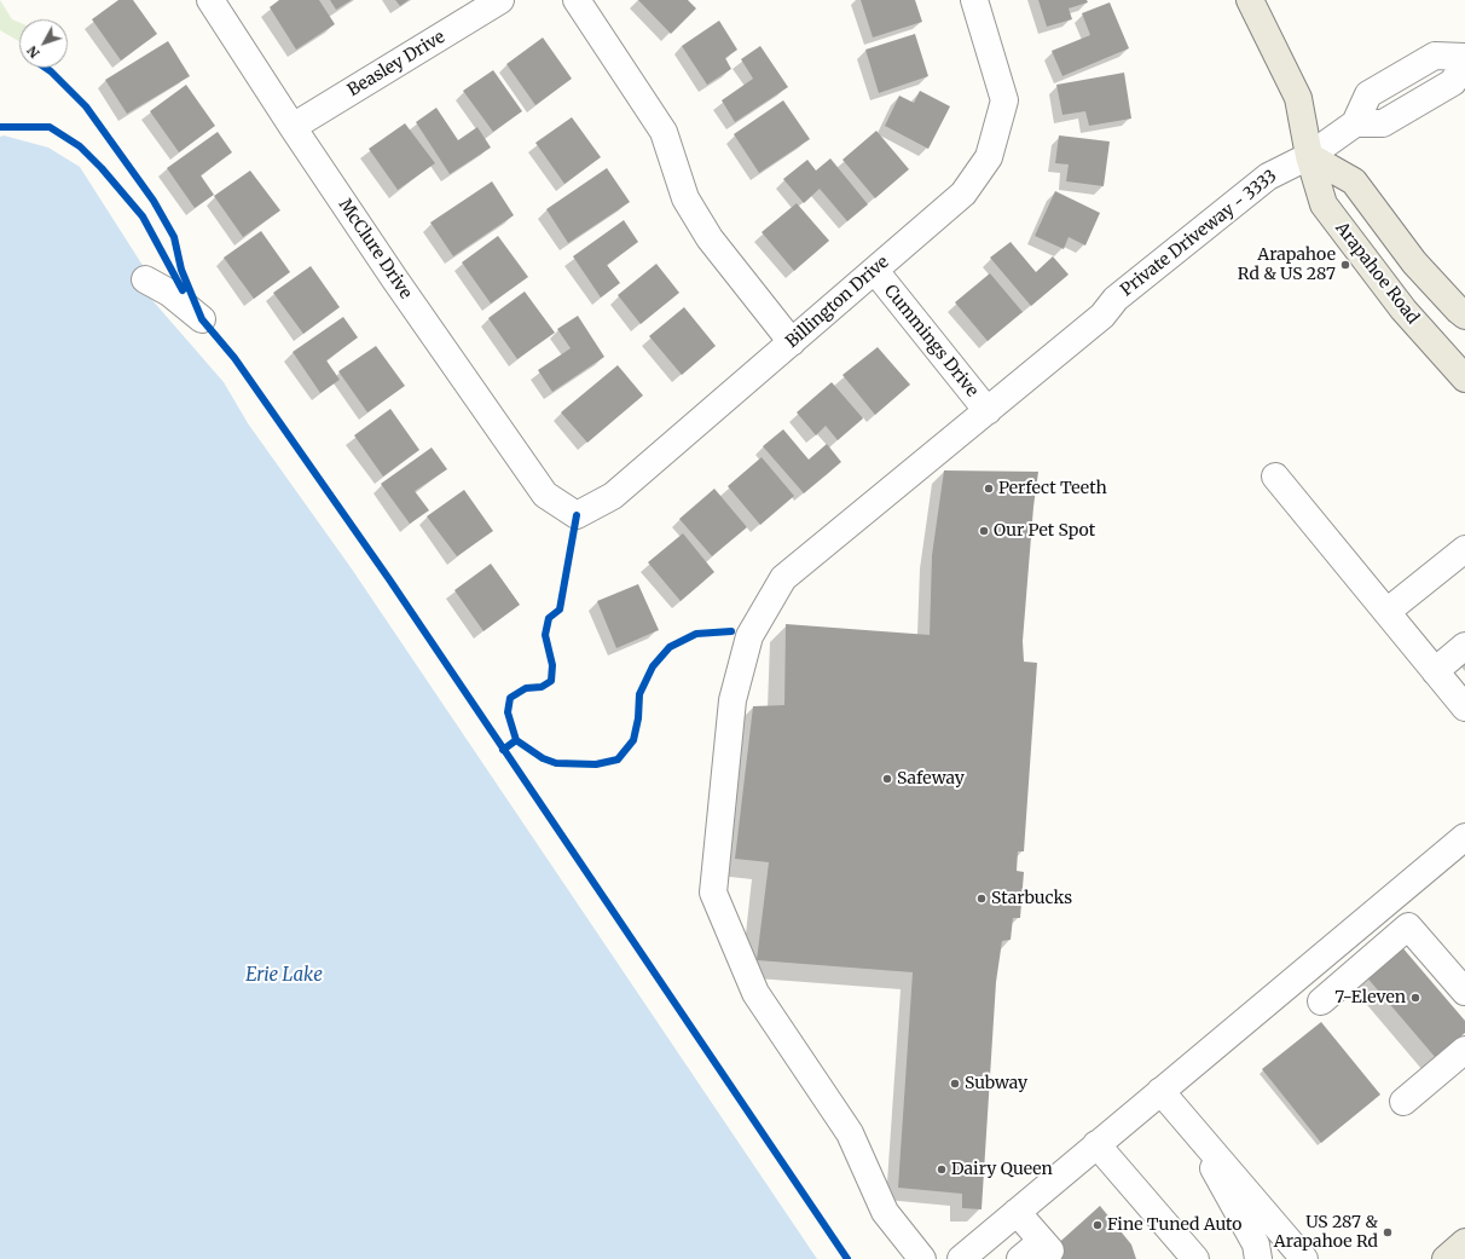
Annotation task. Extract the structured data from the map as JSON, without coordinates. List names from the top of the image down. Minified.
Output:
{"streets":{"main road":["Arapahoe Road"],"street":["Beasley Drive","Private Driveway - 3333","McClure Drive","Billington Drive","Cummings Drive"]},"crossings":[["Beasley Drive","McClure Drive"],["Private Driveway - 3333","Arapahoe Road"],["Private Driveway - 3333","Cummings Drive"],["McClure Drive","Billington Drive"],["Billington Drive","Cummings Drive"]],"water":["Erie Lake"],"places":["Arapahoe Rd & US 287","Perfect Teeth","Our Pet Spot","Safeway","Starbucks","7-Eleven","Subway","Dairy Queen","Fine Tuned Auto","US 287 & Arapahoe Rd"],"north":"bottom left"}
